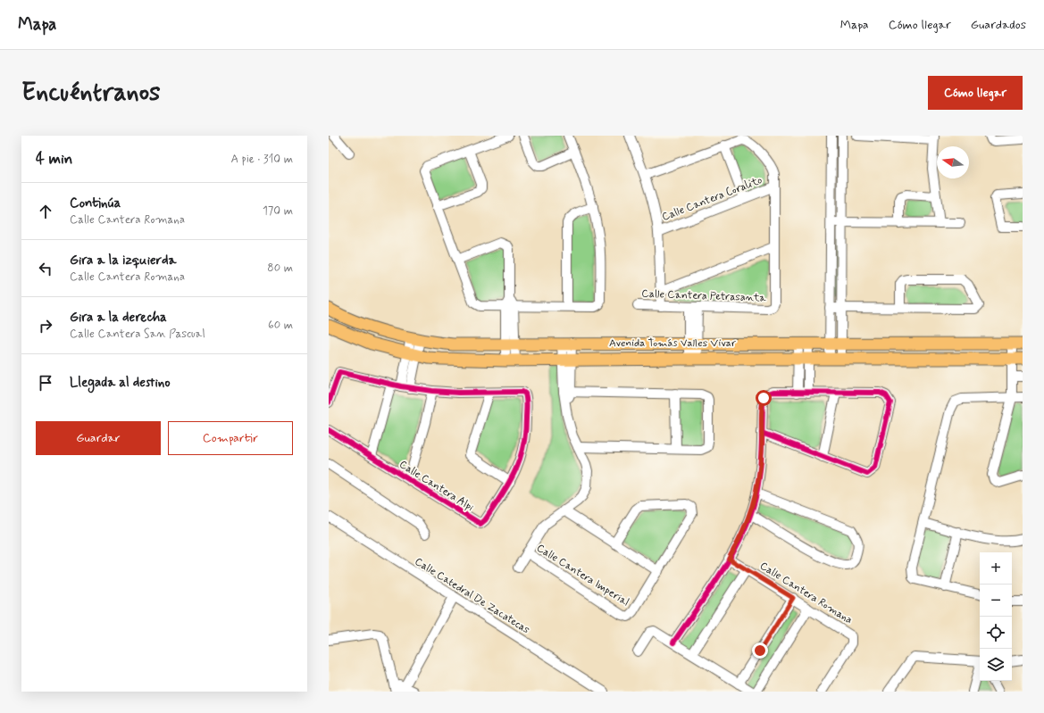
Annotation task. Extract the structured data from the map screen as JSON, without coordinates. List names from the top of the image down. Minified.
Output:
{"streets":{"main road":["Avenida Tomás Valles Vivar"],"street":["Calle Cantera Coralito","Calle Cantera Petrasanta","Calle Cantera Alpi","Calle Cantera Imperial","Calle Cantera Romana","Calle Catedral De Zacatecas"]},"crossings":[["Calle Cantera Coralito","Calle Cantera Petrasanta"],["Avenida Tomás Valles Vivar","Calle Cantera Imperial"]],"north":"left","page":{"header":"Mapa","nav":["Mapa","Cómo llegar","Guardados"],"buttons":["Cómo llegar",["Guardar","Compartir"]],"title":"Encuéntranos","heading":["4 min","A pie · 310 m"],"list":[["Continúa","Calle Cantera Romana","170 m"],["Gira a la izquierda","Calle Cantera Romana","80 m"],["Gira a la derecha","Calle Cantera San Pascual","60 m"],"Llegada al destino"],"map_buttons":["+","−"]}}
